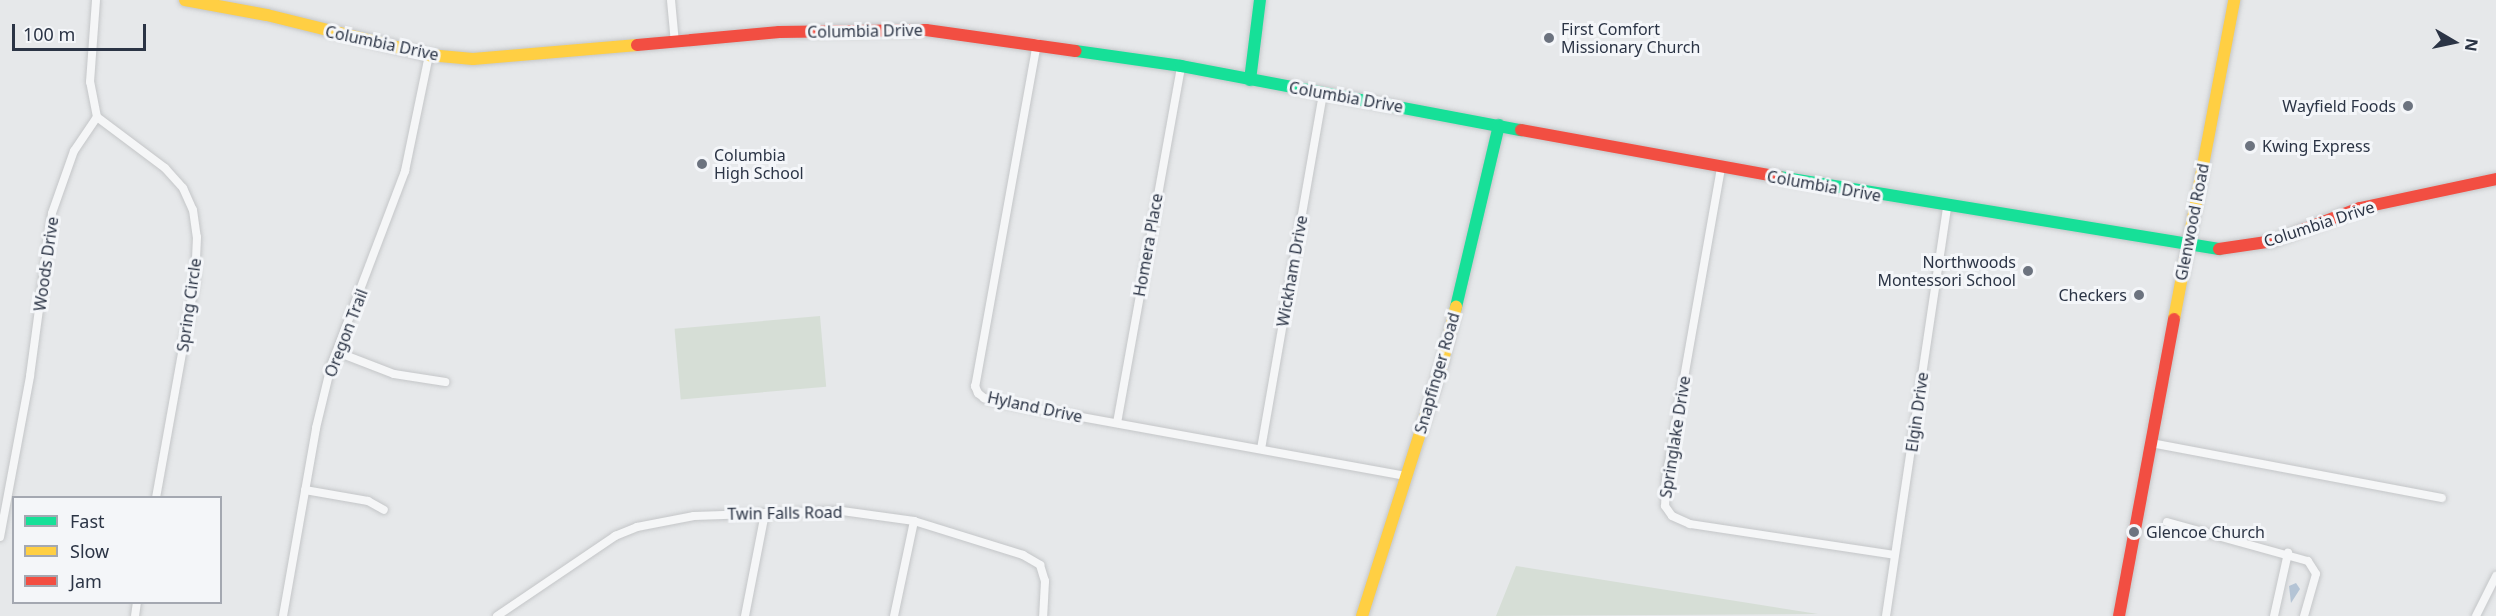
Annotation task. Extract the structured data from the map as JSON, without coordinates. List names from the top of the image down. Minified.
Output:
{"streets":{"main road":["Columbia Drive","Glenwood Road","Snapfinger Road"],"street":["Homera Place","Woods Drive","Wickham Drive","Spring Circle","Oregon Trail","Hyland Drive","Elgin Drive","Springlake Drive","Twin Falls Road"]},"crossings":[["Columbia Drive","Glenwood Road"],["Columbia Drive","Homera Place"],["Columbia Drive","Wickham Drive"],["Columbia Drive","Oregon Trail"],["Columbia Drive","Snapfinger Road"],["Columbia Drive","Hyland Drive"],["Columbia Drive","Elgin Drive"],["Columbia Drive","Springlake Drive"],["Homera Place","Hyland Drive"],["Woods Drive","Spring Circle"],["Wickham Drive","Hyland Drive"],["Snapfinger Road","Hyland Drive"],["Elgin Drive","Springlake Drive"]],"places":["First Comfort Missionary Church","Wayfield Foods","Kwing Express","Columbia High School","Northwoods Montessori School","Checkers","Glencoe Church"],"legend":["Fast","Slow","Jam"],"scale_bar":"100 m","north":"right"}
